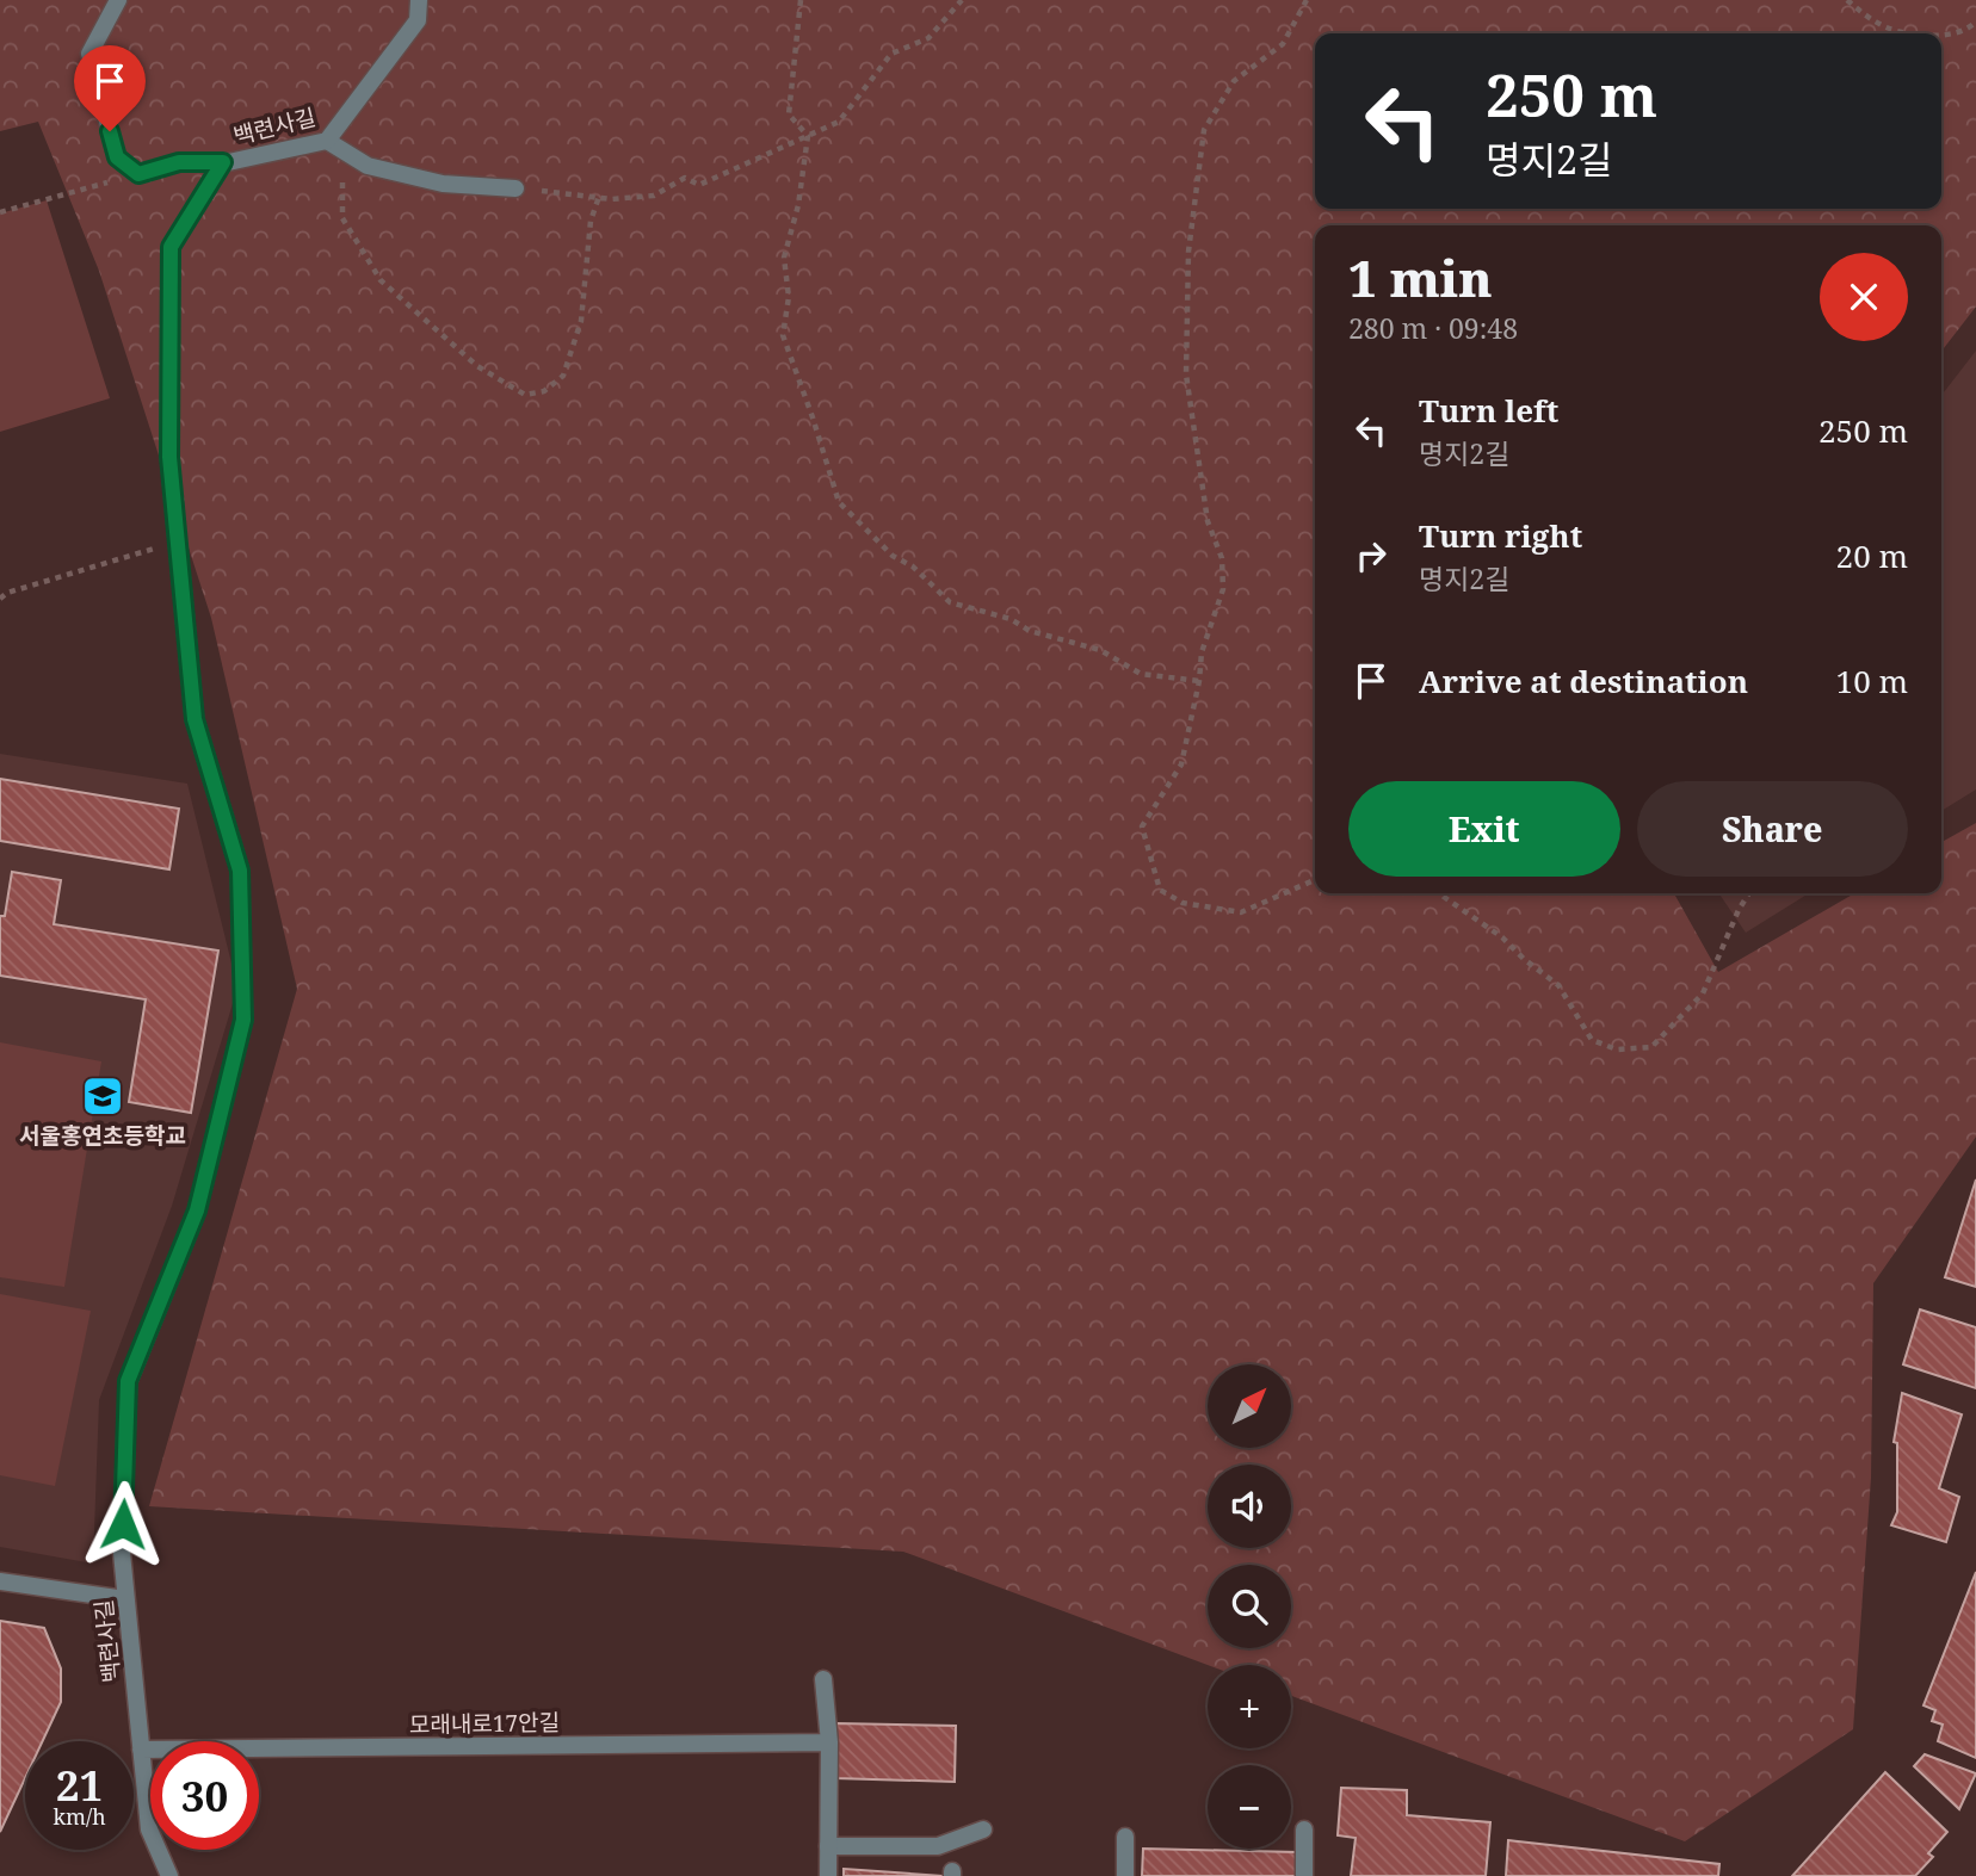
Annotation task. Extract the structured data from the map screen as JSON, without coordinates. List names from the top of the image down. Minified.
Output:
{"streets":{"street":["백련사길","모래내로17안길"]},"crossings":[["백련사길","모래내로17안길"]],"places":{"school or university":["서울홍연초등학교"]},"north":"top right","page":{"turn":["250 m","명지2길"],"heading":["1 min","280 m · 09:48"],"list":[{"name":"Turn left","note":"명지2길","value":"250 m"},{"name":"Turn right","note":"명지2길","value":"20 m"},{"name":"Arrive at destination","value":"10 m"}],"buttons":["Exit","Share"],"map_buttons":["+","−"],"speed":"21 km/h","limit":"30"}}
